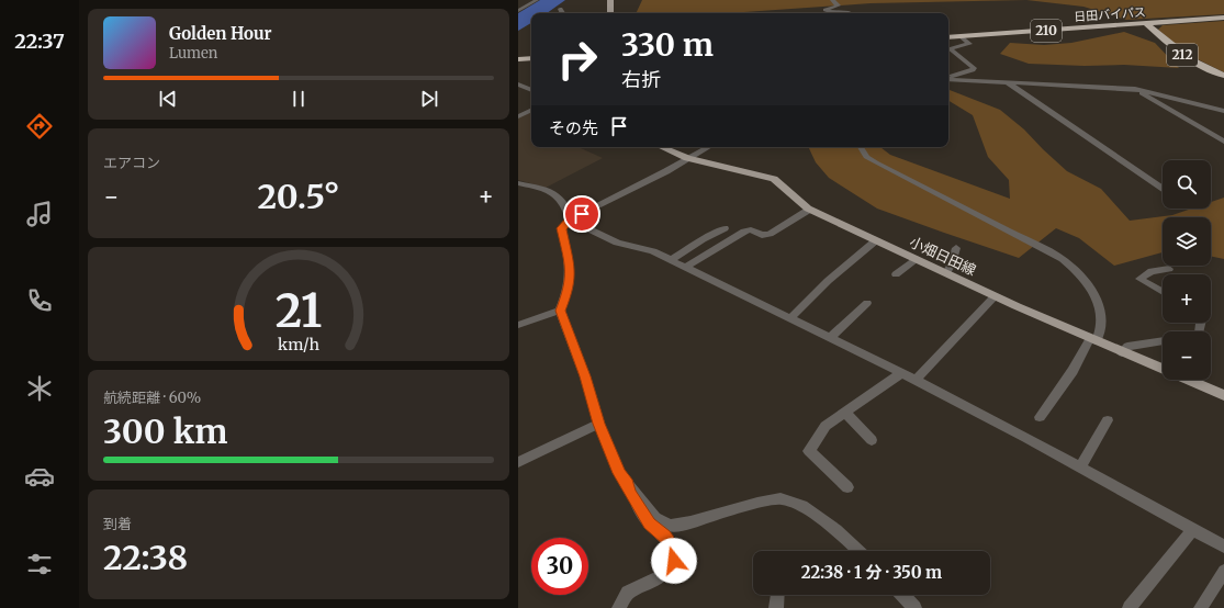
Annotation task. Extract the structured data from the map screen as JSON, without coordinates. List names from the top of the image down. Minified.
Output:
{"streets":{"highway":["日田バイパス","210","212"],"main road":["小畑日田線"]},"crossings":[["日田バイパス","212"]],"page":{"tabs":"22:37","turn":["330 m","右折"],"song":["Golden Hour","Lumen"],"then":"その先","tile":["エアコン",["航続距離 · 60%","300 km"],["到着","22:38"]],"map_buttons":["+","−"],"heat":["−","20.5°","+"],"limit":"30","trip":"22:38 · 1 分 · 350 m","gauge":["21","km/h"]}}
